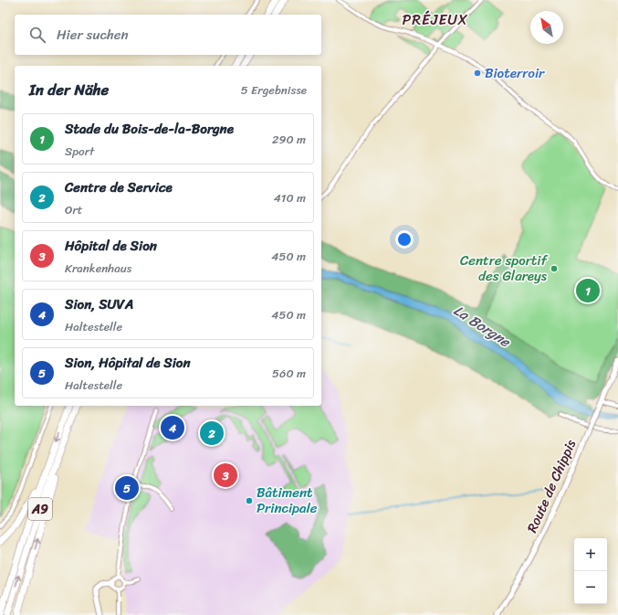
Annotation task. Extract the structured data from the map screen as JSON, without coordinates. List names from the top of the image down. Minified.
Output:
{"streets":{"highway":["A9"],"street":["Route de Chippis"]},"districts":["PRÉJEUX"],"water":["La Borgne"],"places":["Bioterroir","Centre sportif des Glareys","Bâtiment Principale"],"north":"top left","page":{"search":"Hier suchen","heading":["In der Nähe","5 Ergebnisse"],"list":[{"mark":"1","name":"Stade du Bois-de-la-Borgne","note":"Sport","value":"290 m"},{"mark":"2","name":"Centre de Service","note":"Ort","value":"410 m"},{"mark":"3","name":"Hôpital de Sion","note":"Krankenhaus","value":"450 m"},{"mark":"4","name":"Sion, SUVA","note":"Haltestelle","value":"450 m"},{"mark":"5","name":"Sion, Hôpital de Sion","note":"Haltestelle","value":"560 m"}],"pins":["1","4","2","3","5"],"map_buttons":["+","−"]}}
